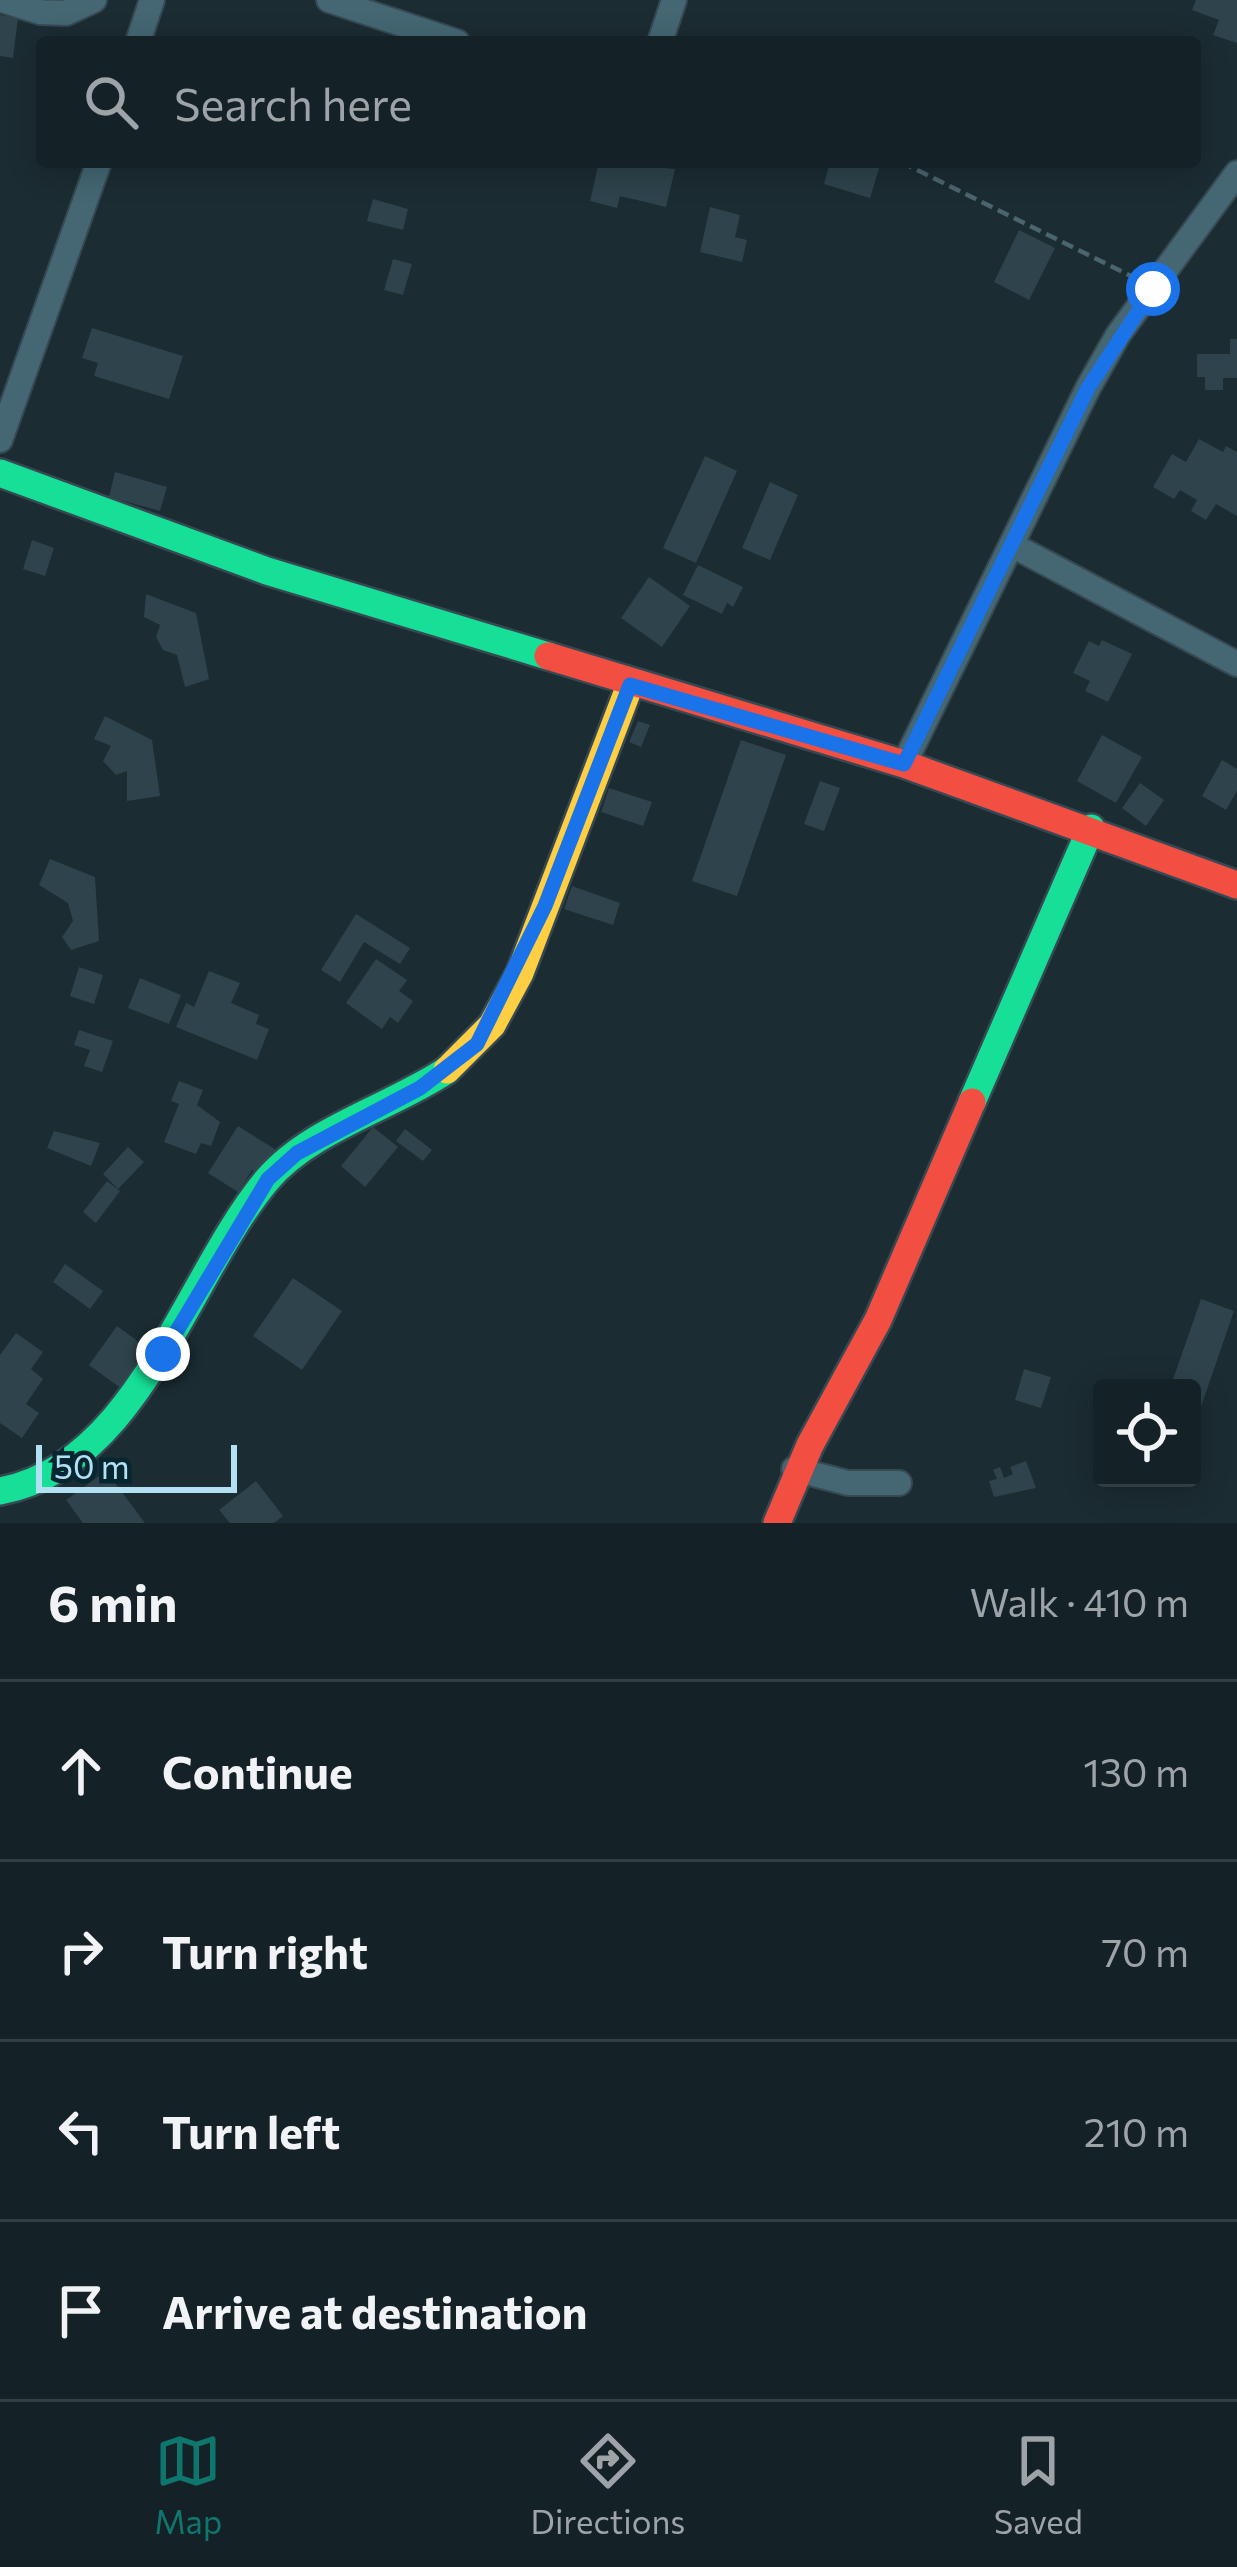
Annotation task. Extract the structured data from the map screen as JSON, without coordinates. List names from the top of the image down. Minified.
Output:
{"scale_bar":"50 m","page":{"search":"Search here","scale":"50 m","heading":["6 min","Walk · 410 m"],"list":[["Continue","130 m"],["Turn right","70 m"],["Turn left","210 m"],"Arrive at destination"],"nav":["Map","Directions","Saved"]}}
